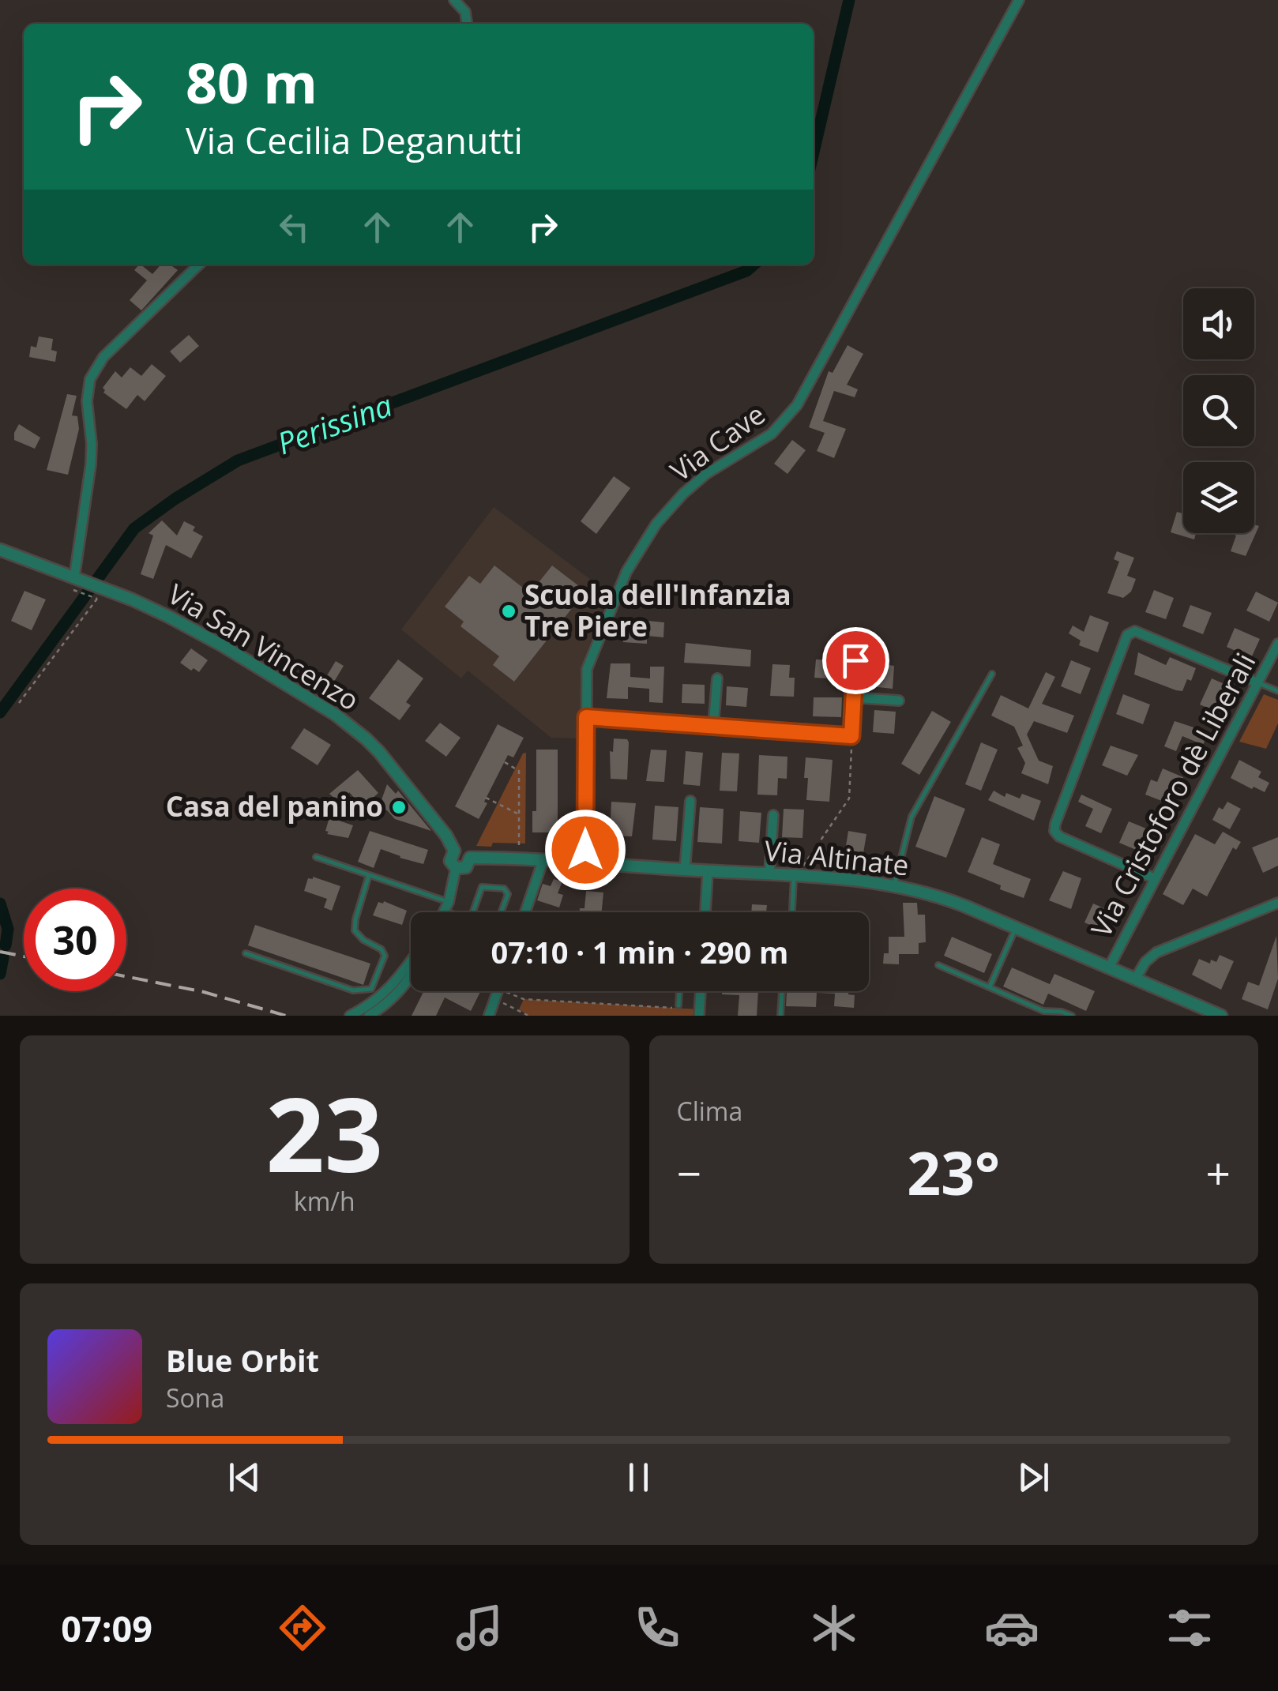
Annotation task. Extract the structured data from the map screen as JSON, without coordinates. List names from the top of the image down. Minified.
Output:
{"streets":{"street":["Via Cave","Via San Vincenzo","Via Cristoforo dè Liberali","Via Altinate"]},"crossings":[["Via Cave","Via Altinate"],["Via San Vincenzo","Via Altinate"],["Via Cristoforo dè Liberali","Via Altinate"]],"water":["Perissina"],"places":["Scuola dell'Infanzia Tre Piere","Casa del panino"],"page":{"turn":["80 m","Via Cecilia Deganutti"],"limit":"30","trip":"07:10 · 1 min · 290 m","tile":[["23","km/h"],"Clima"],"heat":["−","23°","+"],"song":["Blue Orbit","Sona"],"tabs":"07:09"}}
